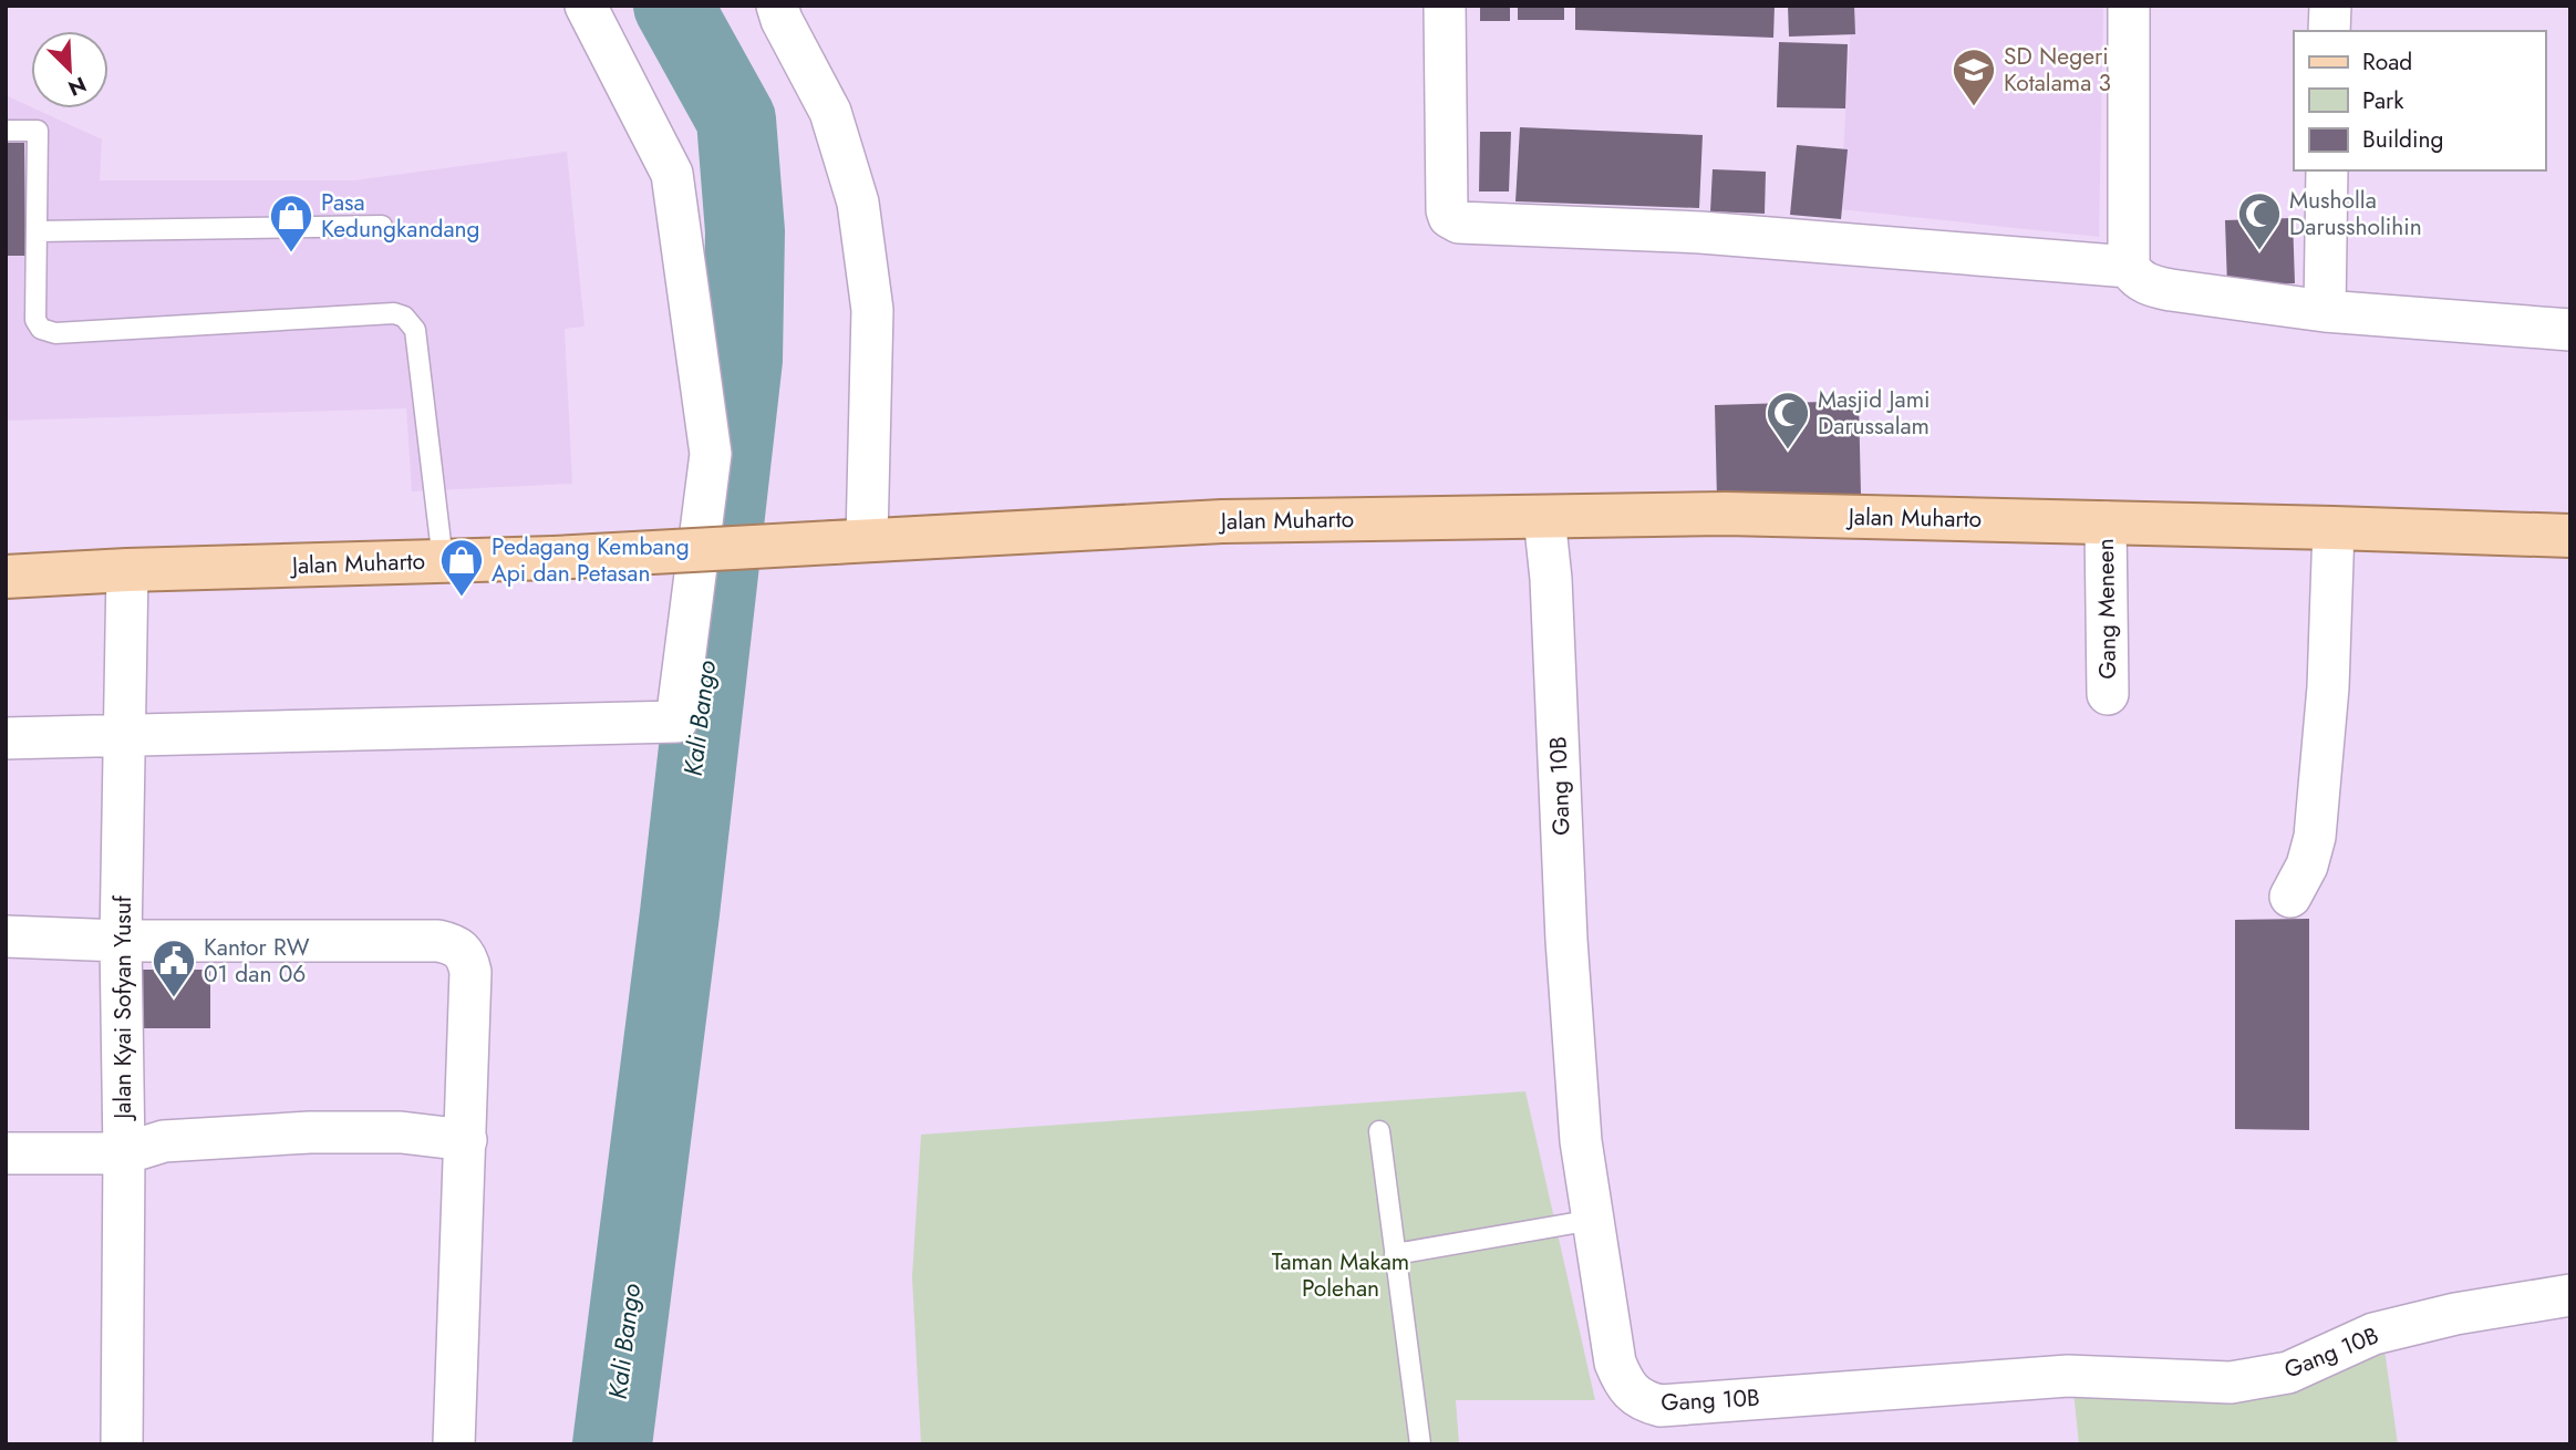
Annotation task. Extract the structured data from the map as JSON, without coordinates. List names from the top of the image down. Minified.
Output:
{"streets":{"main road":["Jalan Muharto"],"street":["Gang Meneen","Gang 10B","Jalan Kyai Sofyan Yusuf"]},"crossings":[["Jalan Muharto","Gang Meneen"],["Jalan Muharto","Gang 10B"],["Jalan Muharto","Jalan Kyai Sofyan Yusuf"]],"water":["Kali Bango"],"parks":["Taman Makam Polehan"],"places":{"school or university":["SD Negeri Kotalama 3"],"mosque":["Musholla Darussholihin","Masjid Jami Darussalam"],"shop":["Pasa Kedungkandang","Pedagang Kembang Api dan Petasan"],"public building":["Kantor RW 01 dan 06"]},"legend":["Road","Park","Building"],"north":"bottom right"}
